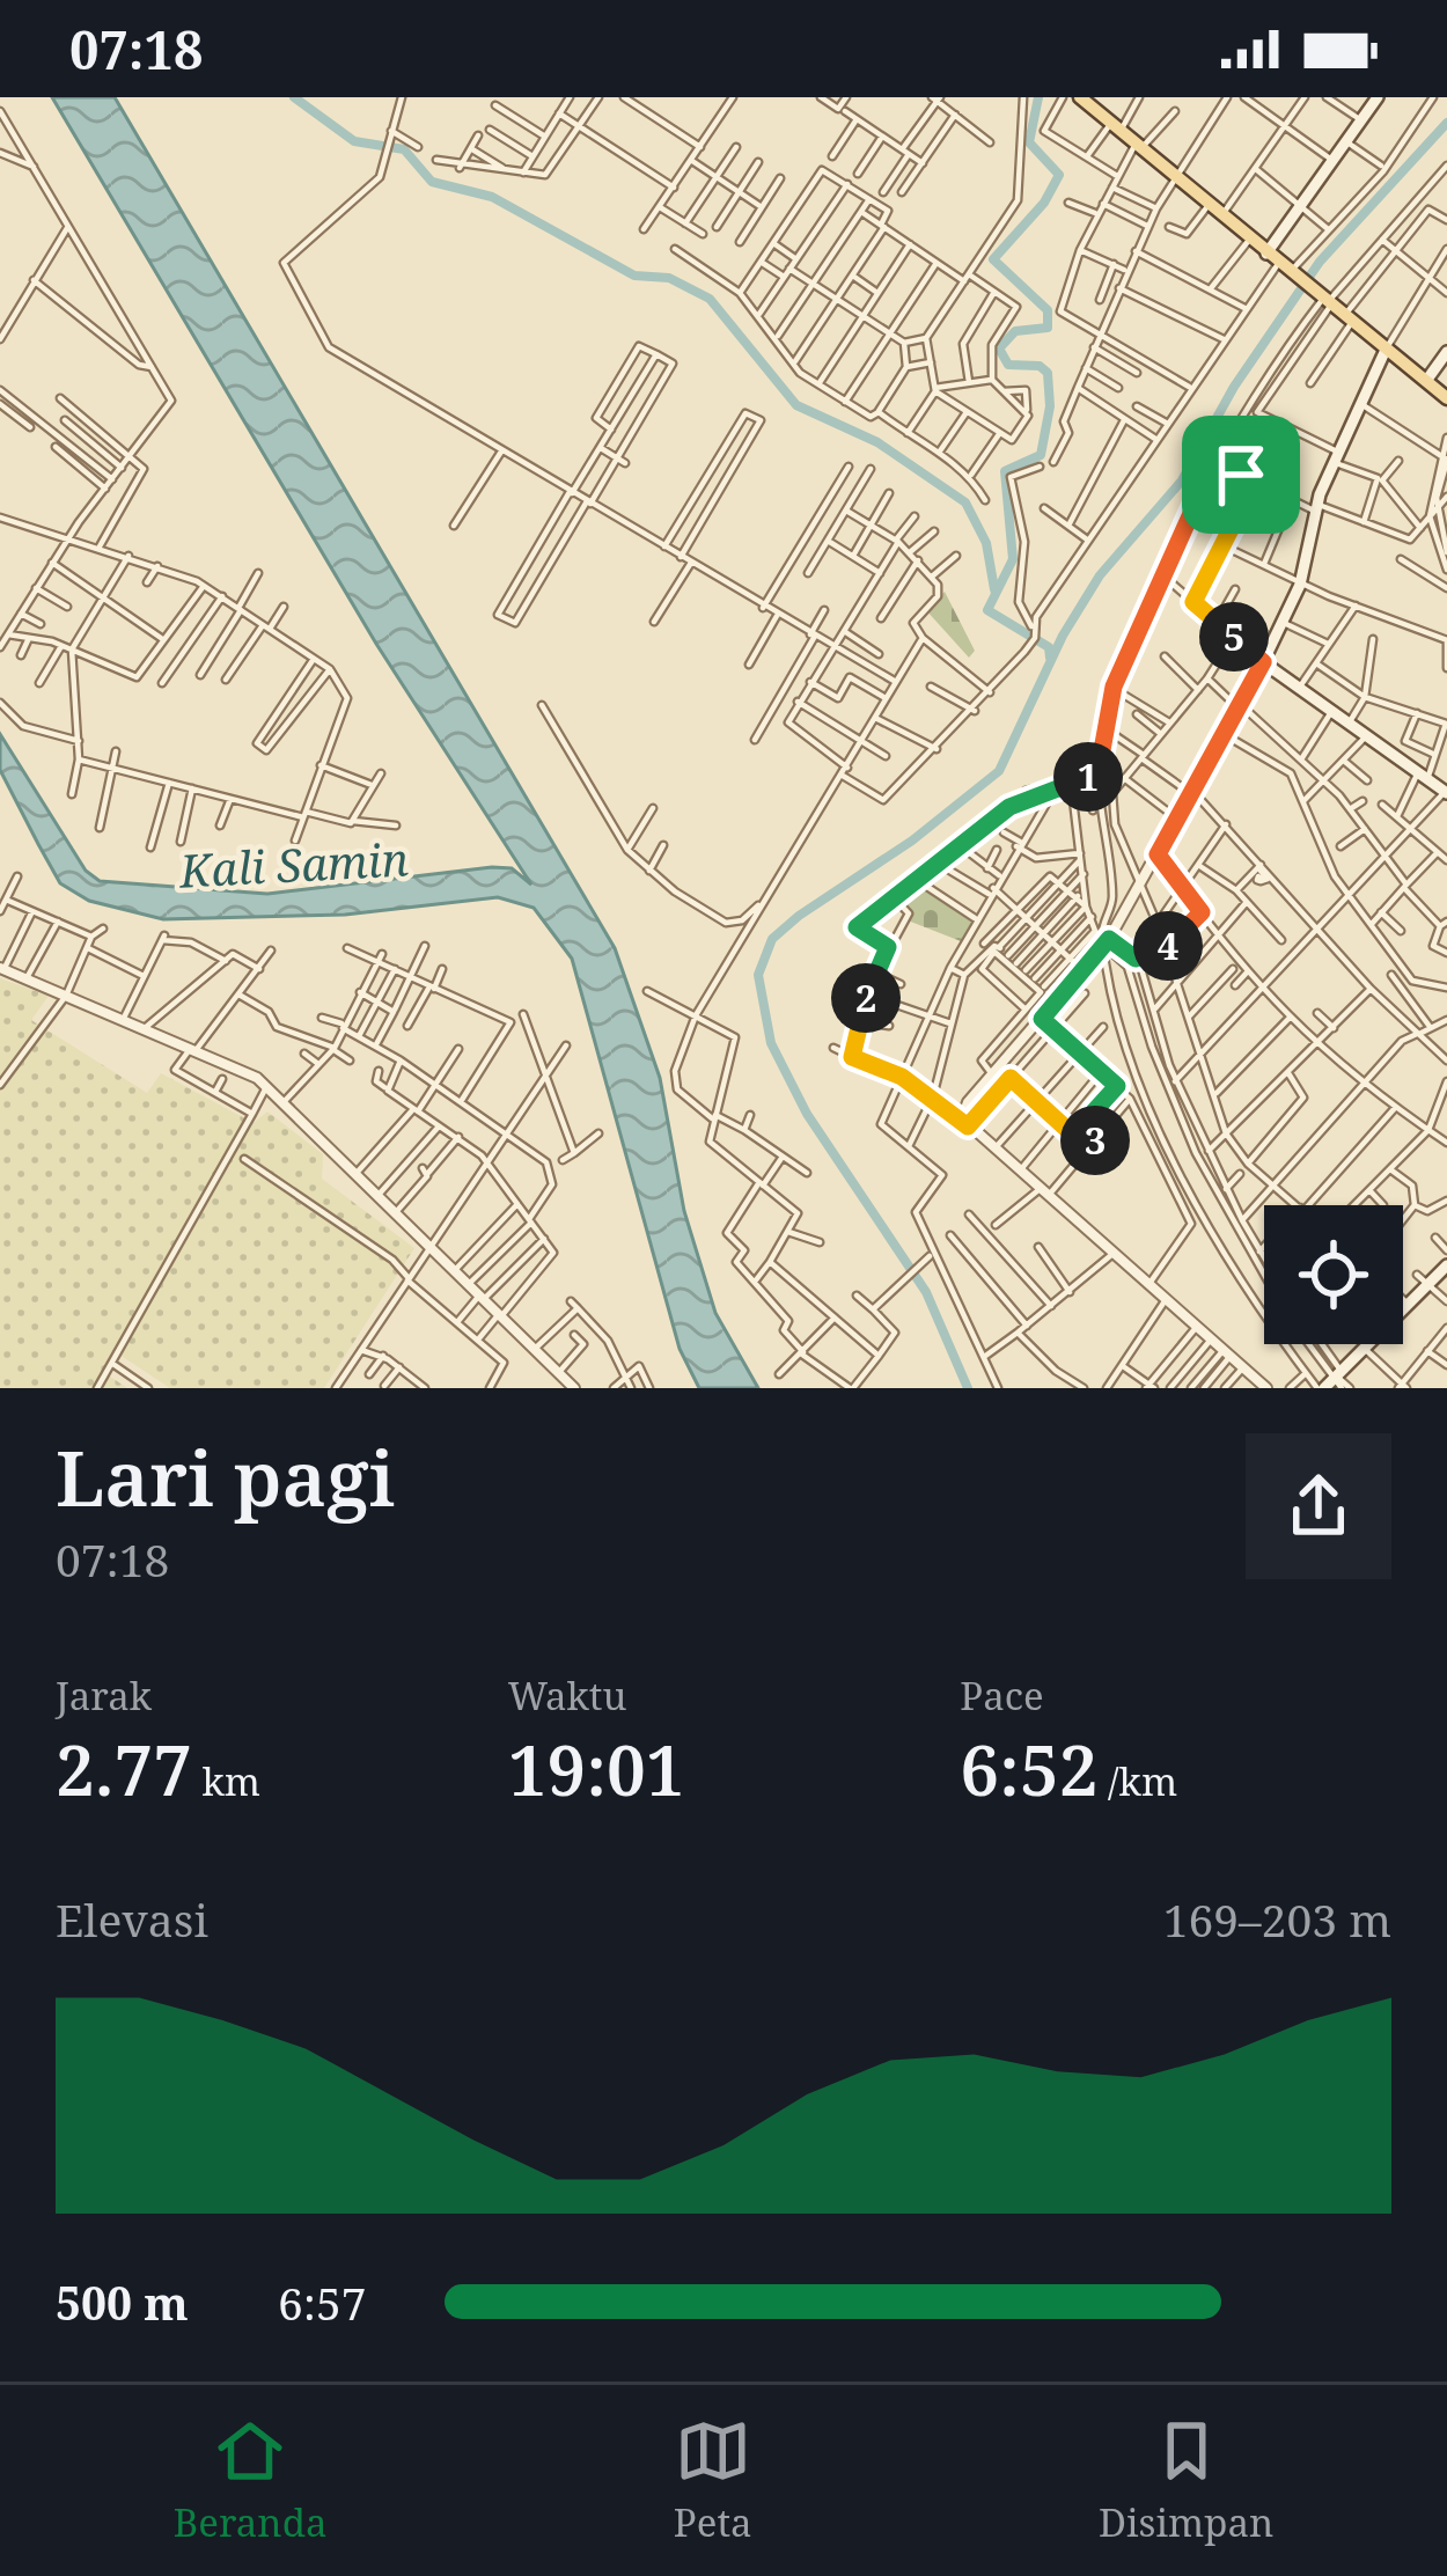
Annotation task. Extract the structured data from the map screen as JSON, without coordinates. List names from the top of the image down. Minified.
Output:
{"water":["Kali Samin"],"page":{"status":"07:18","pins":["5","1","4","2","3"],"heading":["Lari pagi","07:18"],"stats":[["Jarak","2.77 km"],["Waktu","19:01"],["Pace","6:52 /km"]],"chart":["Elevasi","169–203 m"],"list":[{"name":"500 m","note":"6:57"}],"tabs":["Beranda","Peta","Disimpan"]}}
